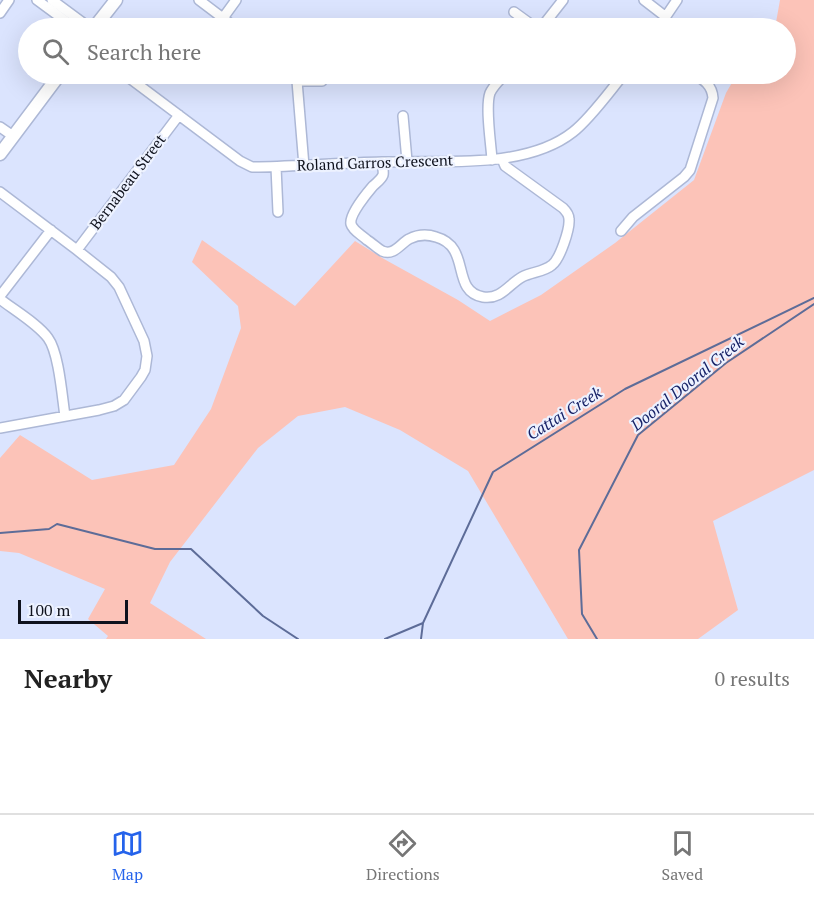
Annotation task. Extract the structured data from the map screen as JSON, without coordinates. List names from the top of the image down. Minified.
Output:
{"streets":{"street":["Roland Garros Crescent","Bernabeau Street"]},"crossings":[["Roland Garros Crescent","Bernabeau Street"]],"water":["Dooral Dooral Creek","Cattai Creek"],"scale_bar":"100 m","page":{"search":"Search here","scale":"100 m","heading":["Nearby","0 results"],"nav":["Map","Directions","Saved"]}}
